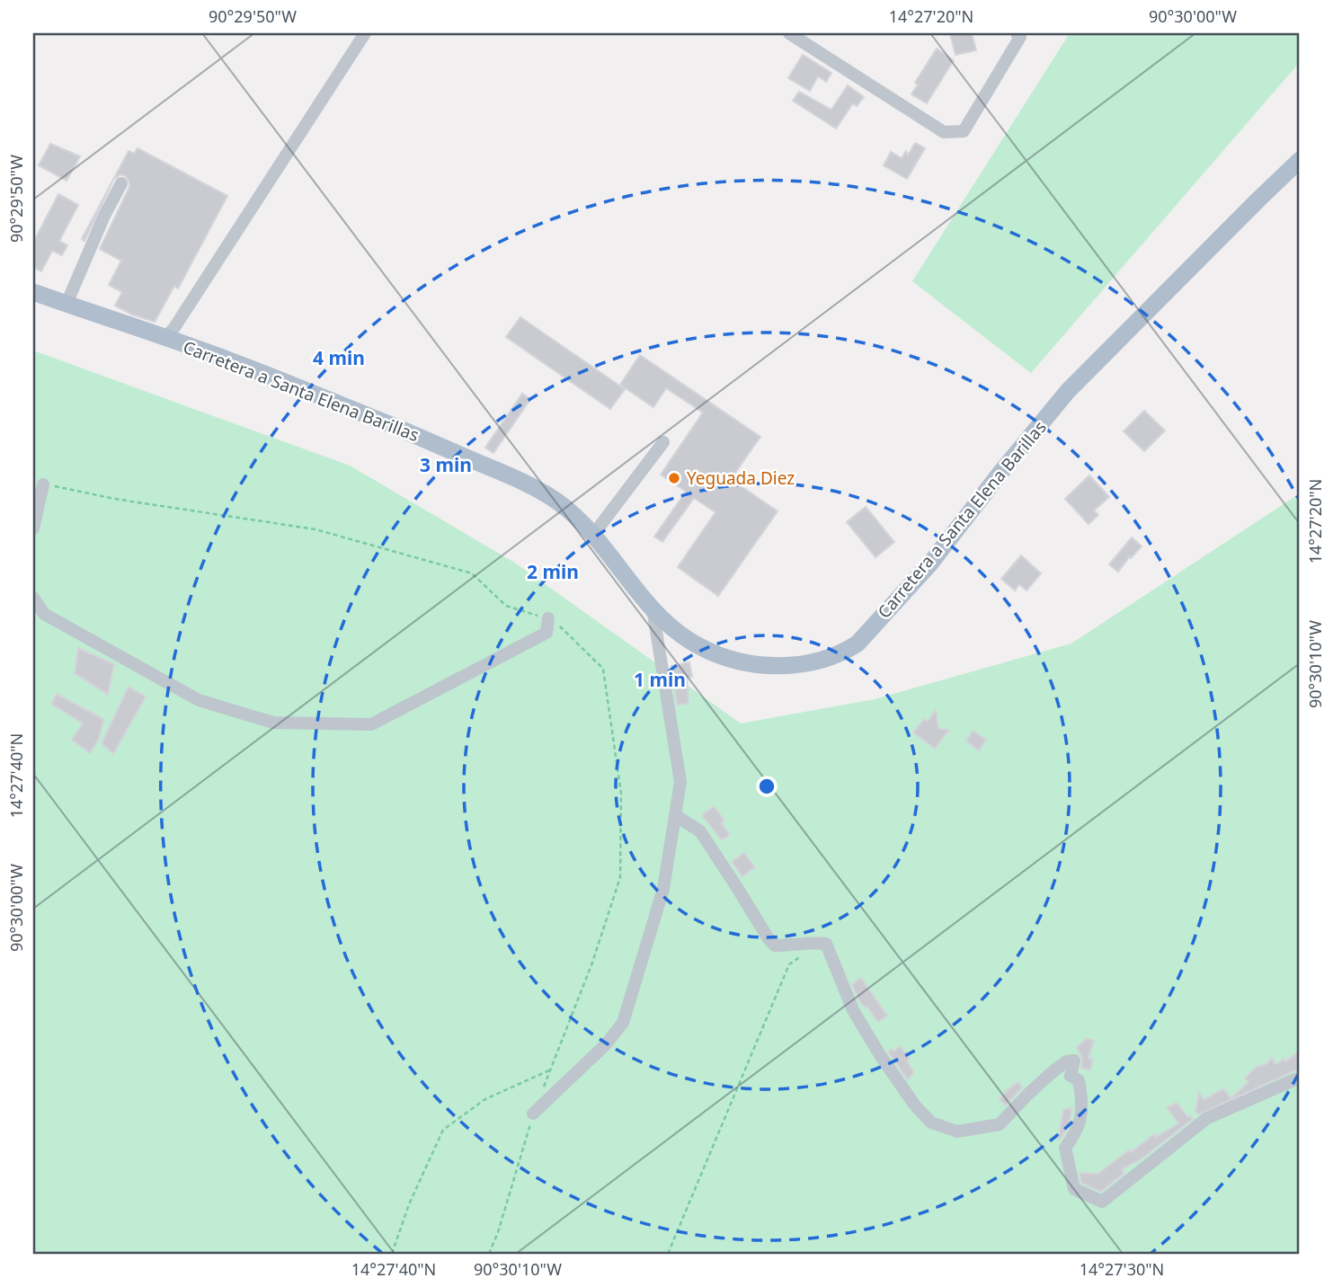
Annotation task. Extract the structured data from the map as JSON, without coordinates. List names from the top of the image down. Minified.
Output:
{"streets":{"main road":["Carretera a Santa Elena Barillas"]},"places":["Yeguada Diez"],"coordinates":["90°29'50\"W","14°27'20\"N","90°30'00\"W","90°30'10\"W","14°27'40\"N","14°27'30\"N"],"rings":["4 min","3 min","2 min","1 min"]}
